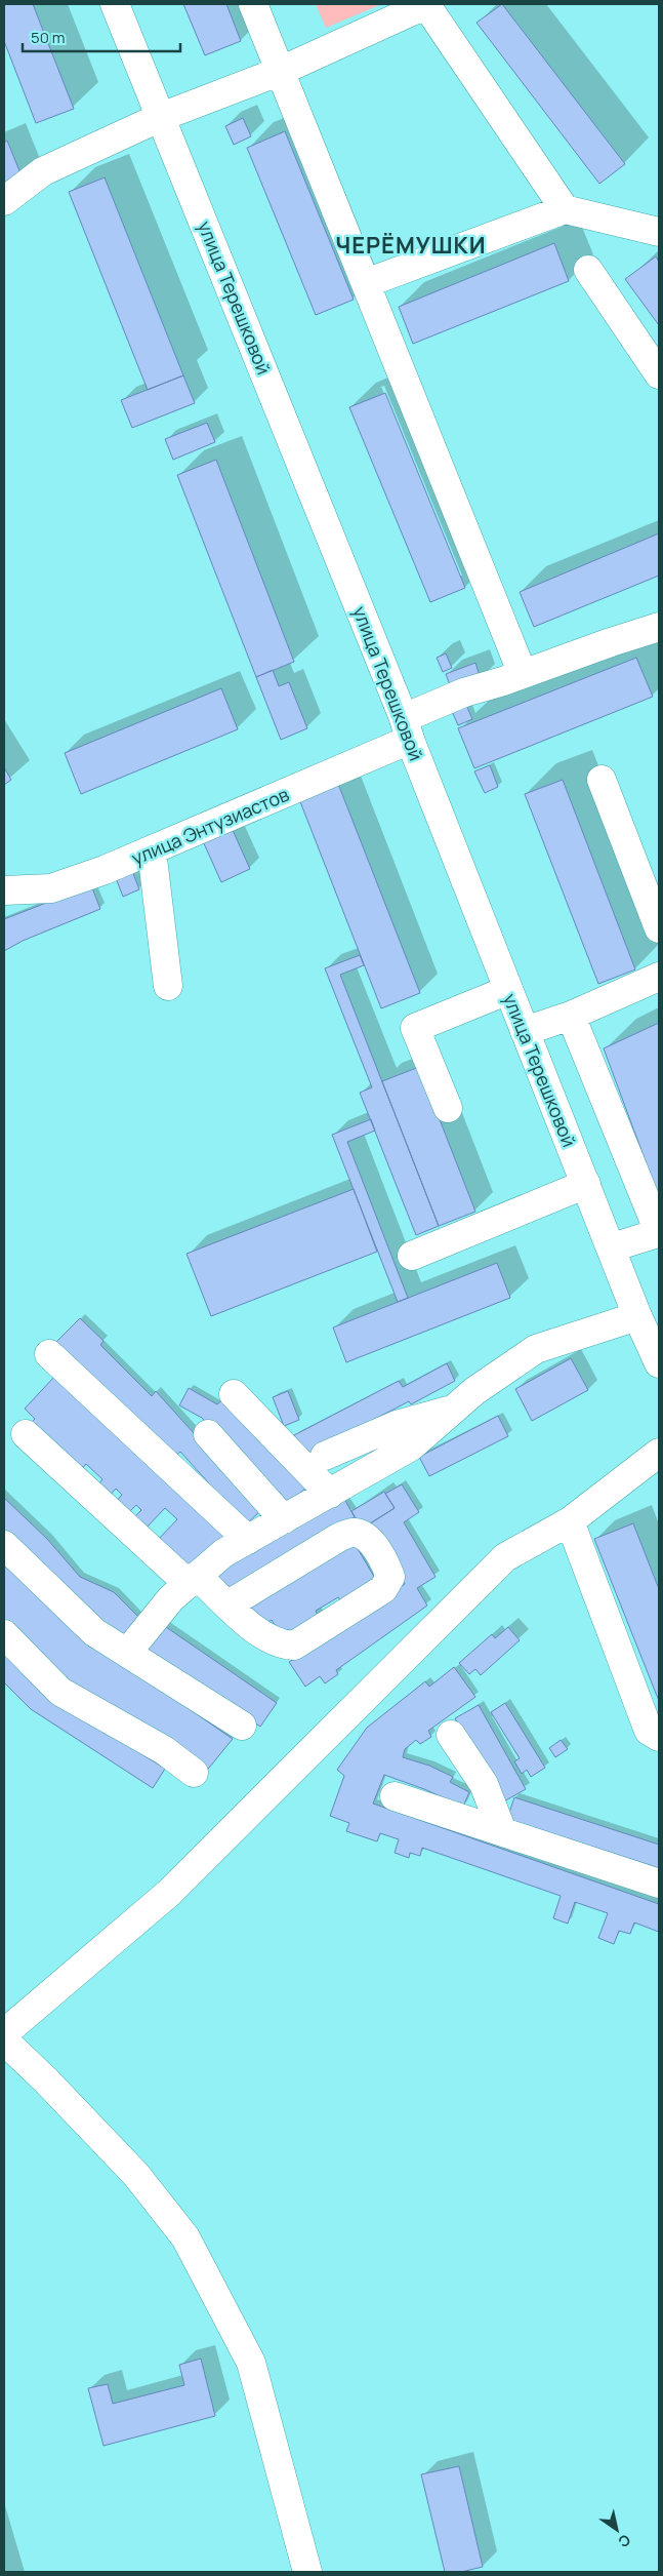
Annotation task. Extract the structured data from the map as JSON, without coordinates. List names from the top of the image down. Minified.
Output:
{"streets":{"main road":["улица Терешковой","улица Энтузиастов"]},"crossings":[["улица Терешковой","улица Энтузиастов"]],"districts":["ЧЕРЁМУШКИ"],"scale_bar":"50 m","north":"bottom right"}
